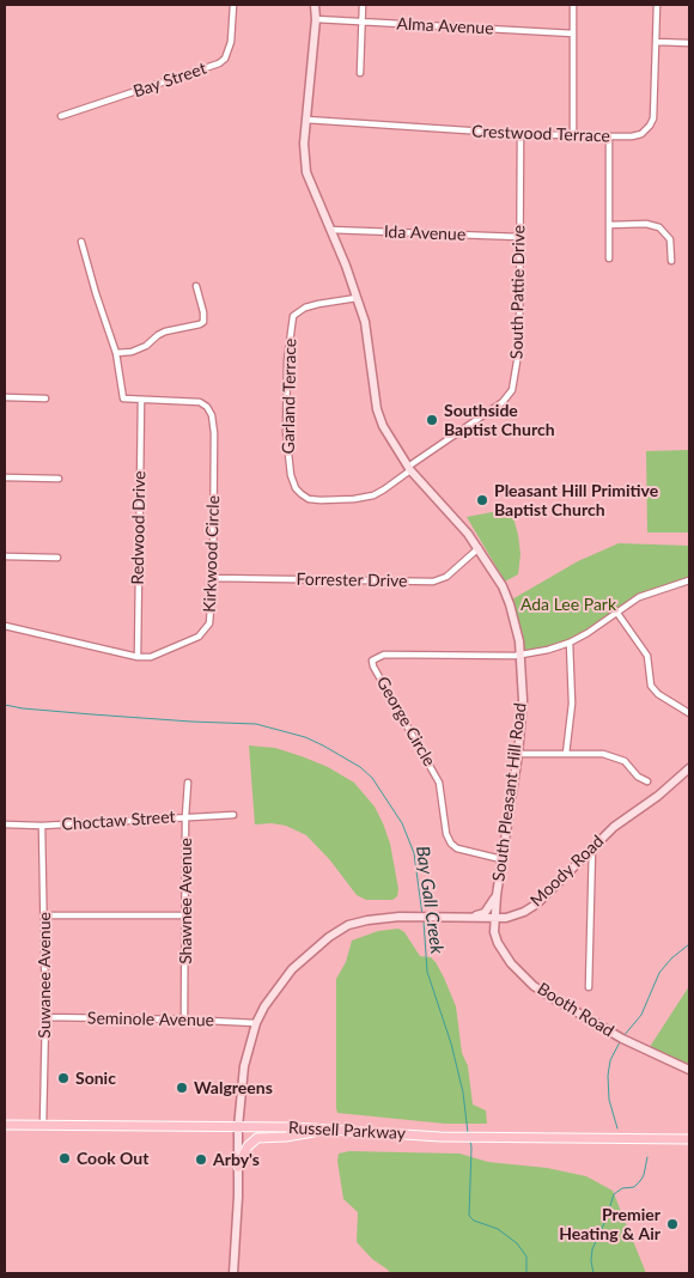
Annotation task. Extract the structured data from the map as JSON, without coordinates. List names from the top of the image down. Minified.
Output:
{"streets":{"main road":["Russell Parkway"],"street":["Alma Avenue","Bay Street","Crestwood Terrace","Ida Avenue","South Pattie Drive","Garland Terrace","Redwood Drive","Kirkwood Circle","Forrester Drive","George Circle","South Pleasant Hill Road","Choctaw Street","Moody Road","Shawnee Avenue","Suwanee Avenue","Booth Road","Seminole Avenue"]},"crossings":[["Alma Avenue","South Pleasant Hill Road"],["Crestwood Terrace","South Pattie Drive"],["Crestwood Terrace","South Pleasant Hill Road"],["Ida Avenue","South Pattie Drive"],["Ida Avenue","South Pleasant Hill Road"],["South Pattie Drive","Garland Terrace"],["South Pattie Drive","South Pleasant Hill Road"],["Garland Terrace","South Pleasant Hill Road"],["Redwood Drive","Kirkwood Circle"],["Kirkwood Circle","Forrester Drive"],["Forrester Drive","South Pleasant Hill Road"],["George Circle","South Pleasant Hill Road"],["South Pleasant Hill Road","Moody Road"],["South Pleasant Hill Road","Booth Road"],["Choctaw Street","Shawnee Avenue"],["Choctaw Street","Suwanee Avenue"],["Moody Road","Booth Road"],["Moody Road","Seminole Avenue"],["Moody Road","Russell Parkway"],["Shawnee Avenue","Seminole Avenue"],["Suwanee Avenue","Seminole Avenue"],["Suwanee Avenue","Russell Parkway"]],"water":["Bay Gall Creek"],"parks":["Ada Lee Park"],"places":["Southside Baptist Church","Pleasant Hill Primitive Baptist Church","Sonic","Walgreens","Cook Out","Arby's","Premier Heating & Air"]}
